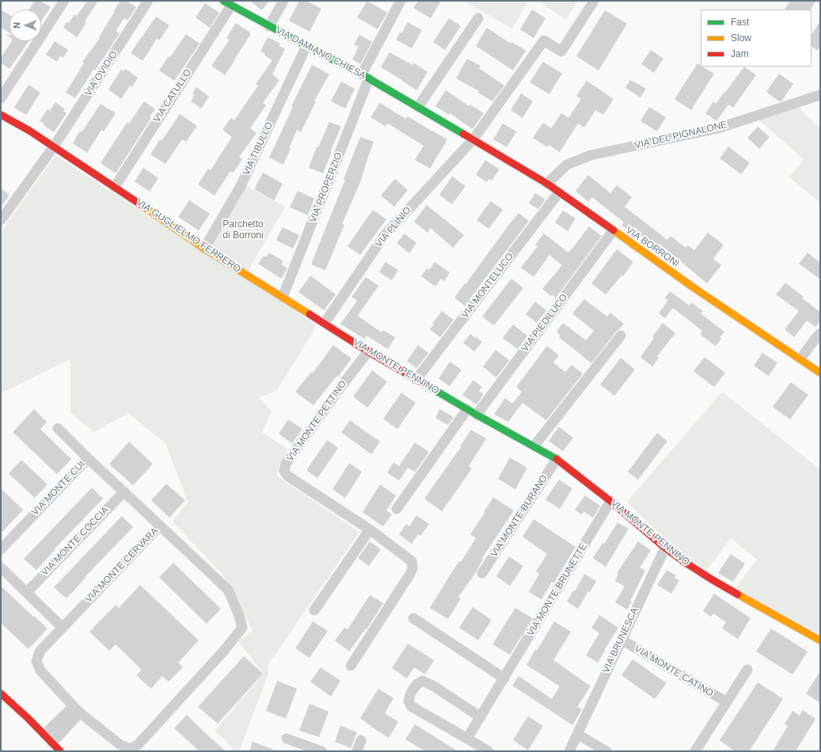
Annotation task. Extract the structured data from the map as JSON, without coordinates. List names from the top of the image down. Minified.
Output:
{"streets":{"street":["VIA DAMIANO CHIESA","VIA OVIDIO","VIA CATULLO","VIA DEL PIGNALONE","VIA TIBULLO","VIA PROPERZIO","VIA PLINIO","VIA GUGLIELMO FERRERO","VIA BORRONI","VIA MONTELUCO","VIA PIEDILUCO","VIA MONTE PENNINO","VIA MONTE PETTINO","VIA MONTE CUI","VIA MONTE BURANO","VIA MONTE COCCIA","VIA MONTE CERVARA","VIA MONTE BRUNETTE","VIA BRUNESCA","VIA MONTE CATINO"]},"crossings":[["VIA DAMIANO CHIESA","VIA CATULLO"],["VIA DAMIANO CHIESA","VIA TIBULLO"],["VIA DAMIANO CHIESA","VIA PROPERZIO"],["VIA DAMIANO CHIESA","VIA PLINIO"],["VIA DAMIANO CHIESA","VIA BORRONI"],["VIA OVIDIO","VIA GUGLIELMO FERRERO"],["VIA CATULLO","VIA GUGLIELMO FERRERO"],["VIA DEL PIGNALONE","VIA BORRONI"],["VIA TIBULLO","VIA GUGLIELMO FERRERO"],["VIA PROPERZIO","VIA GUGLIELMO FERRERO"],["VIA PLINIO","VIA GUGLIELMO FERRERO"],["VIA PLINIO","VIA BORRONI"],["VIA PLINIO","VIA MONTE PENNINO"],["VIA GUGLIELMO FERRERO","VIA MONTE PENNINO"],["VIA BORRONI","VIA MONTELUCO"],["VIA BORRONI","VIA PIEDILUCO"],["VIA MONTELUCO","VIA MONTE PENNINO"],["VIA PIEDILUCO","VIA MONTE PENNINO"],["VIA MONTE PENNINO","VIA MONTE PETTINO"],["VIA MONTE PENNINO","VIA MONTE BURANO"],["VIA MONTE PENNINO","VIA MONTE BRUNETTE"],["VIA MONTE PENNINO","VIA BRUNESCA"],["VIA MONTE CUI","VIA MONTE COCCIA"],["VIA MONTE CUI","VIA MONTE CERVARA"],["VIA BRUNESCA","VIA MONTE CATINO"]],"parks":["Parchetto di Borroni"],"legend":["Fast","Slow","Jam"],"north":"left"}
